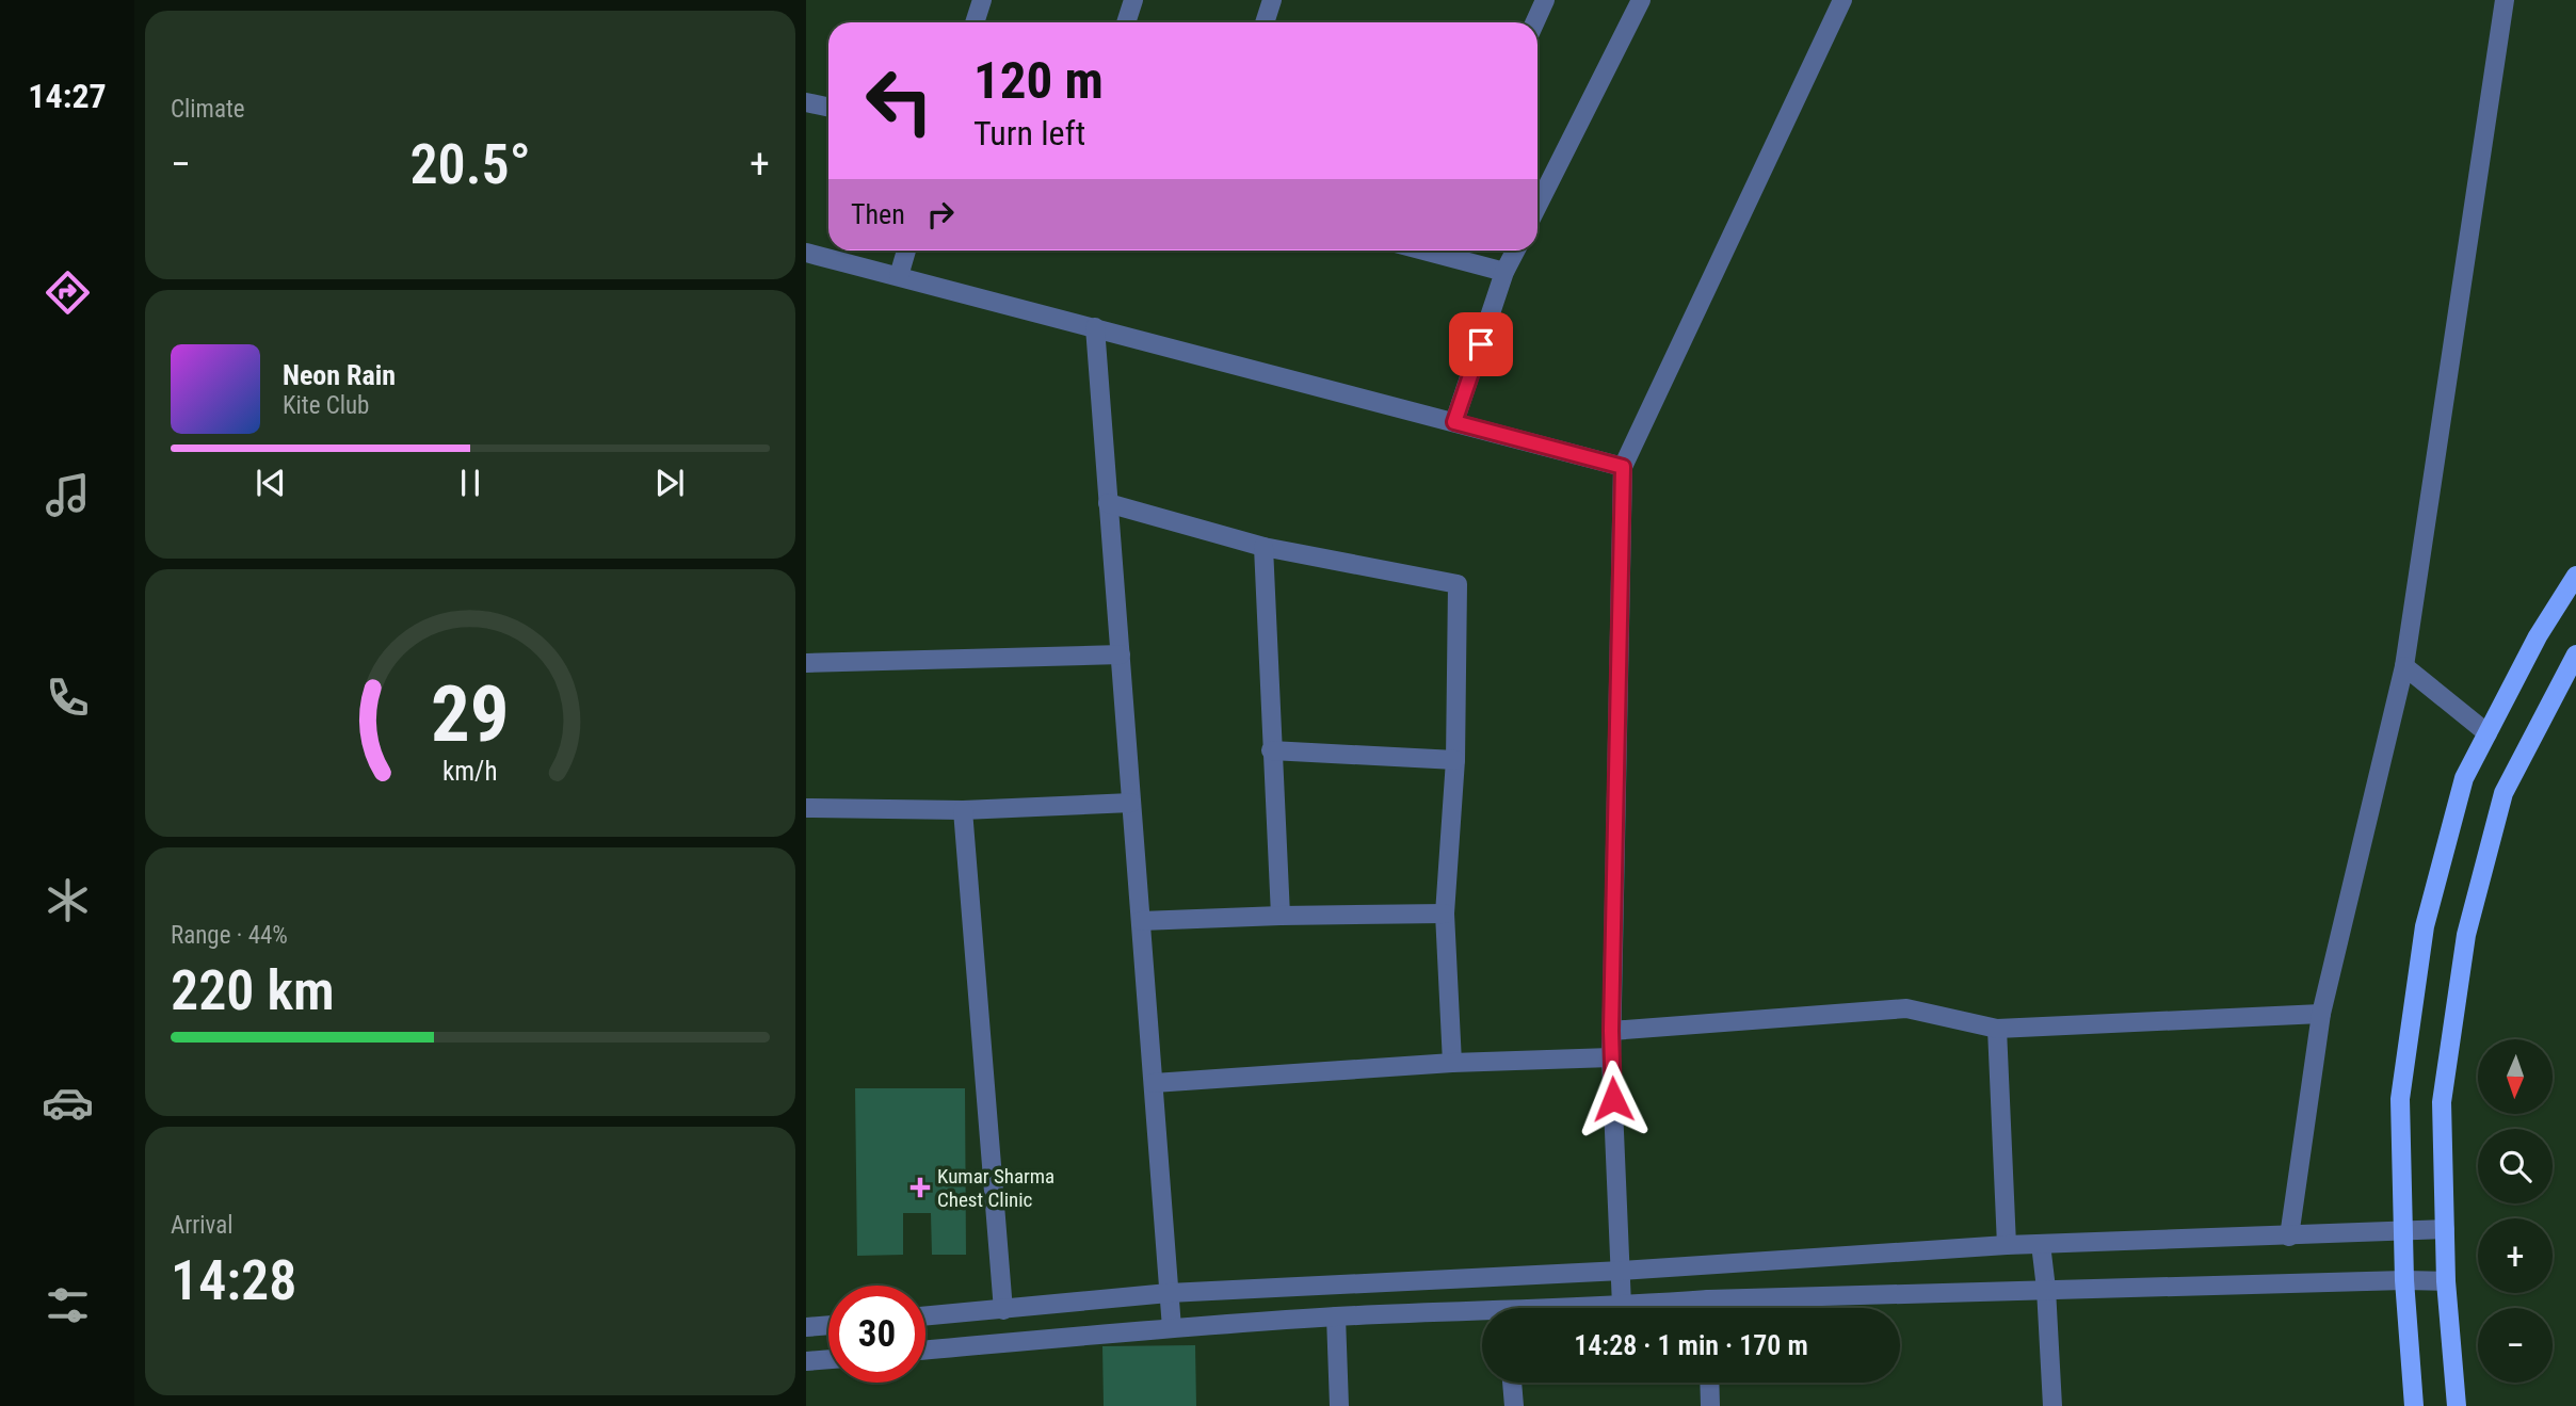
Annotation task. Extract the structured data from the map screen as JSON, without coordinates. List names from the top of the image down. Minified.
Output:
{"places":{"health":["Kumar Sharma Chest Clinic"]},"north":"bottom","page":{"tabs":"14:27","tile":["Climate",["Range · 44%","220 km"],["Arrival","14:28"]],"turn":["120 m","Turn left"],"heat":["−","20.5°","+"],"then":"Then","song":["Neon Rain","Kite Club"],"map_buttons":["+","−"],"limit":"30","trip":"14:28 · 1 min · 170 m","gauge":["29","km/h"]}}
